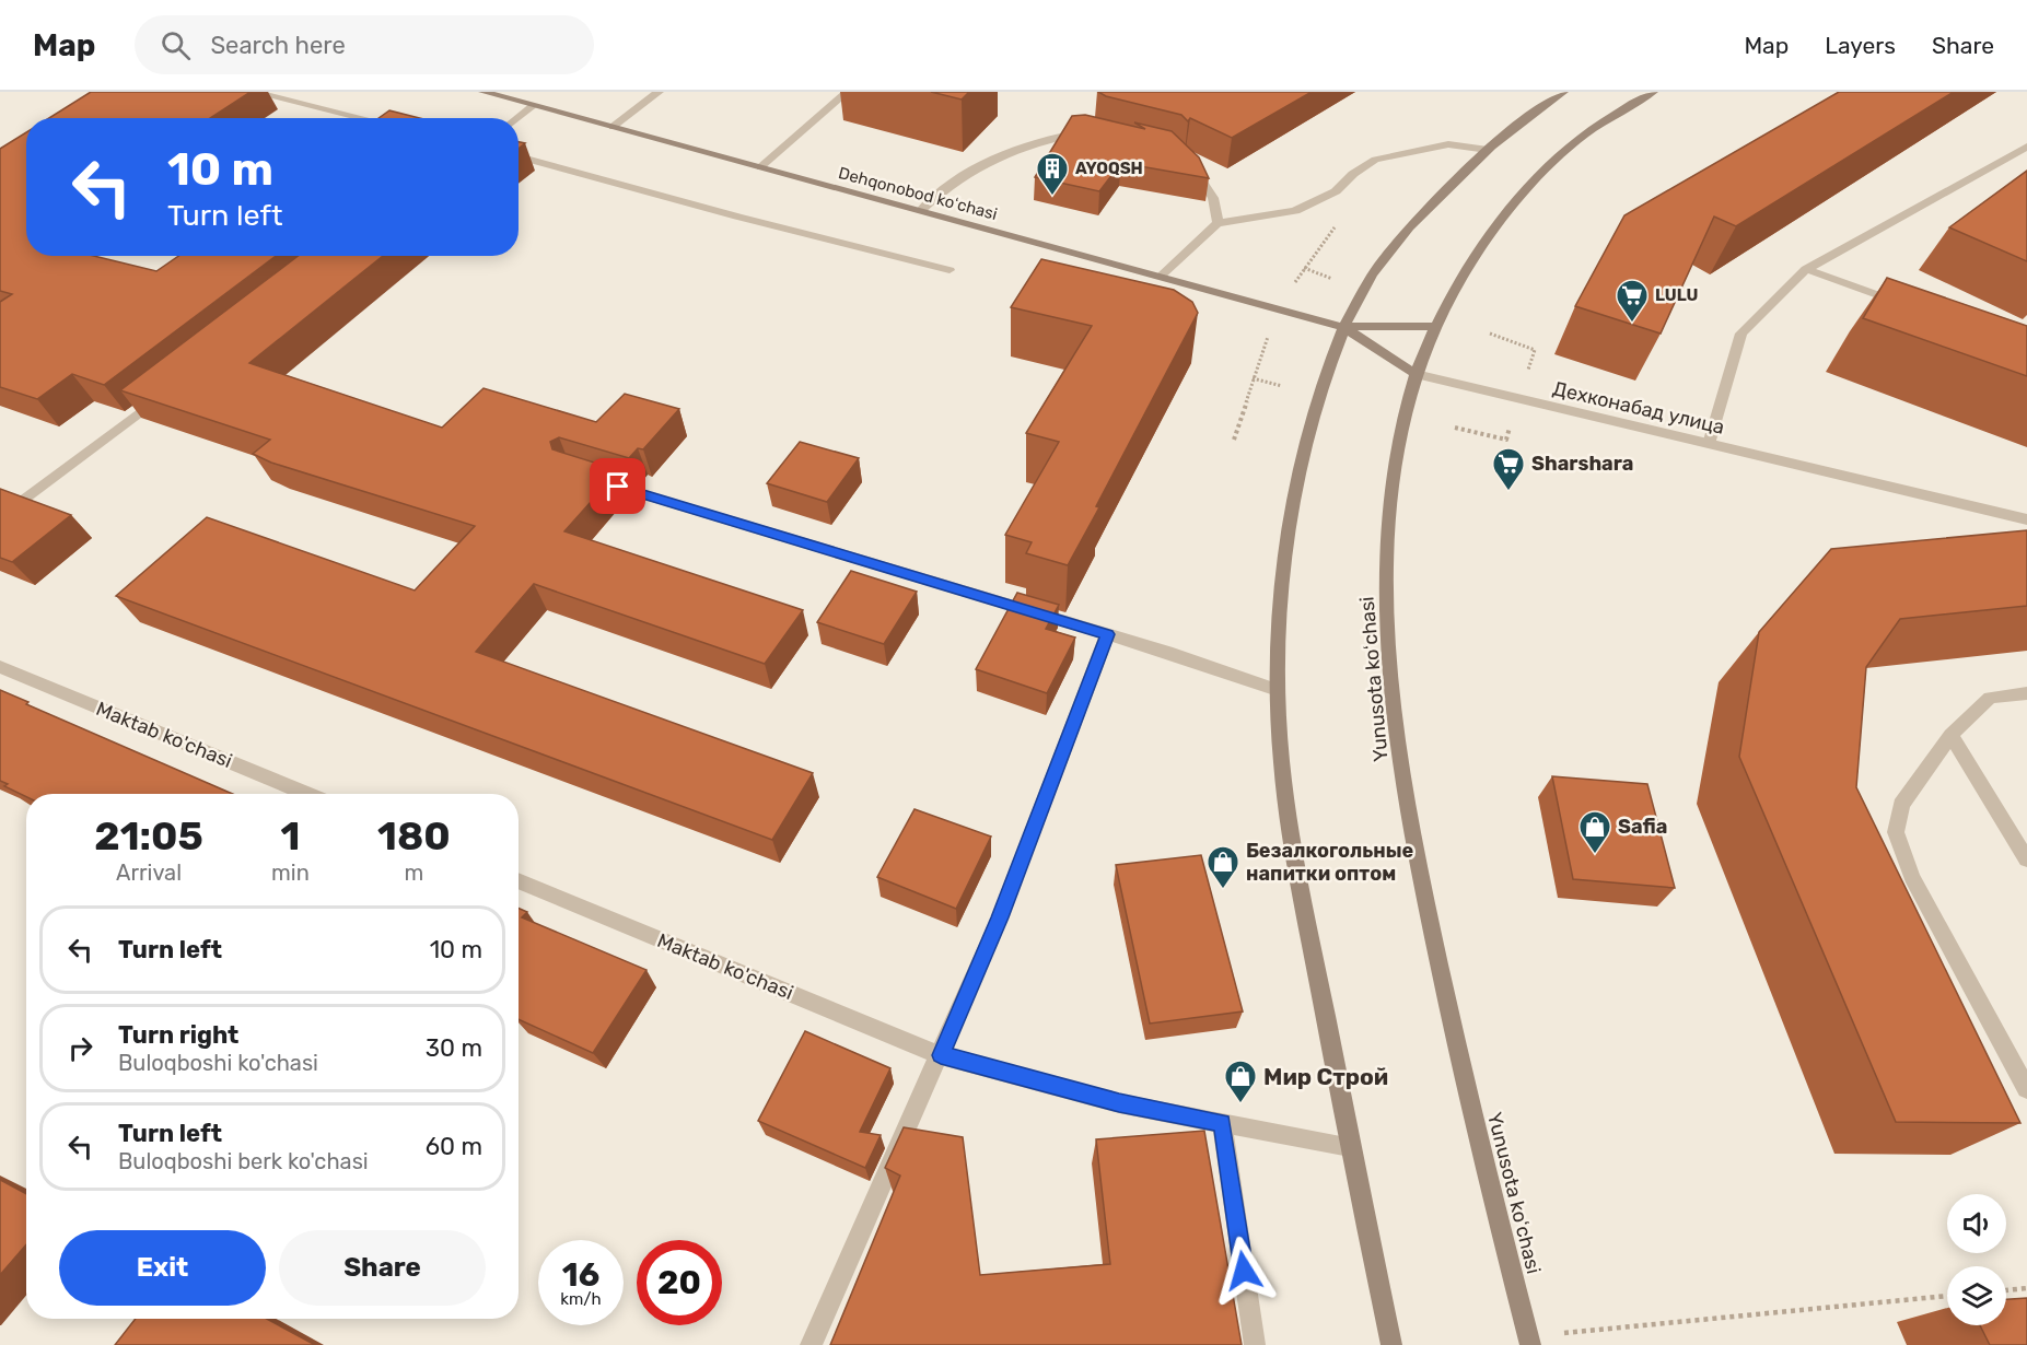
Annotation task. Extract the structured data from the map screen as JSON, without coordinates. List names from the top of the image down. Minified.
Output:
{"streets":{"main road":["Dehqonobod koʻchasi","Дехконабад улица","Yunusota koʻchasi"],"street":["Maktab ko'chasi"]},"crossings":[["Dehqonobod koʻchasi","Дехконабад улица"],["Дехконабад улица","Yunusota koʻchasi"]],"places":{"building":["AYOQSH"],"supermarket":["LULU","Sharshara"],"shop":["Safia","Безалкогольные напитки оптом","Мир Строй"]},"page":{"header":"Map","search":"Search here","nav":["Map","Layers","Share"],"turn":["10 m","Turn left"],"eta":["21:05","Arrival","1","min","180","m"],"list":[{"name":"Turn left","value":"10 m"},{"name":"Turn right","note":"Buloqboshi ko'chasi","value":"30 m"},{"name":"Turn left","note":"Buloqboshi berk ko'chasi","value":"60 m"}],"buttons":["Exit","Share"],"speed":"16 km/h","limit":"20"}}
